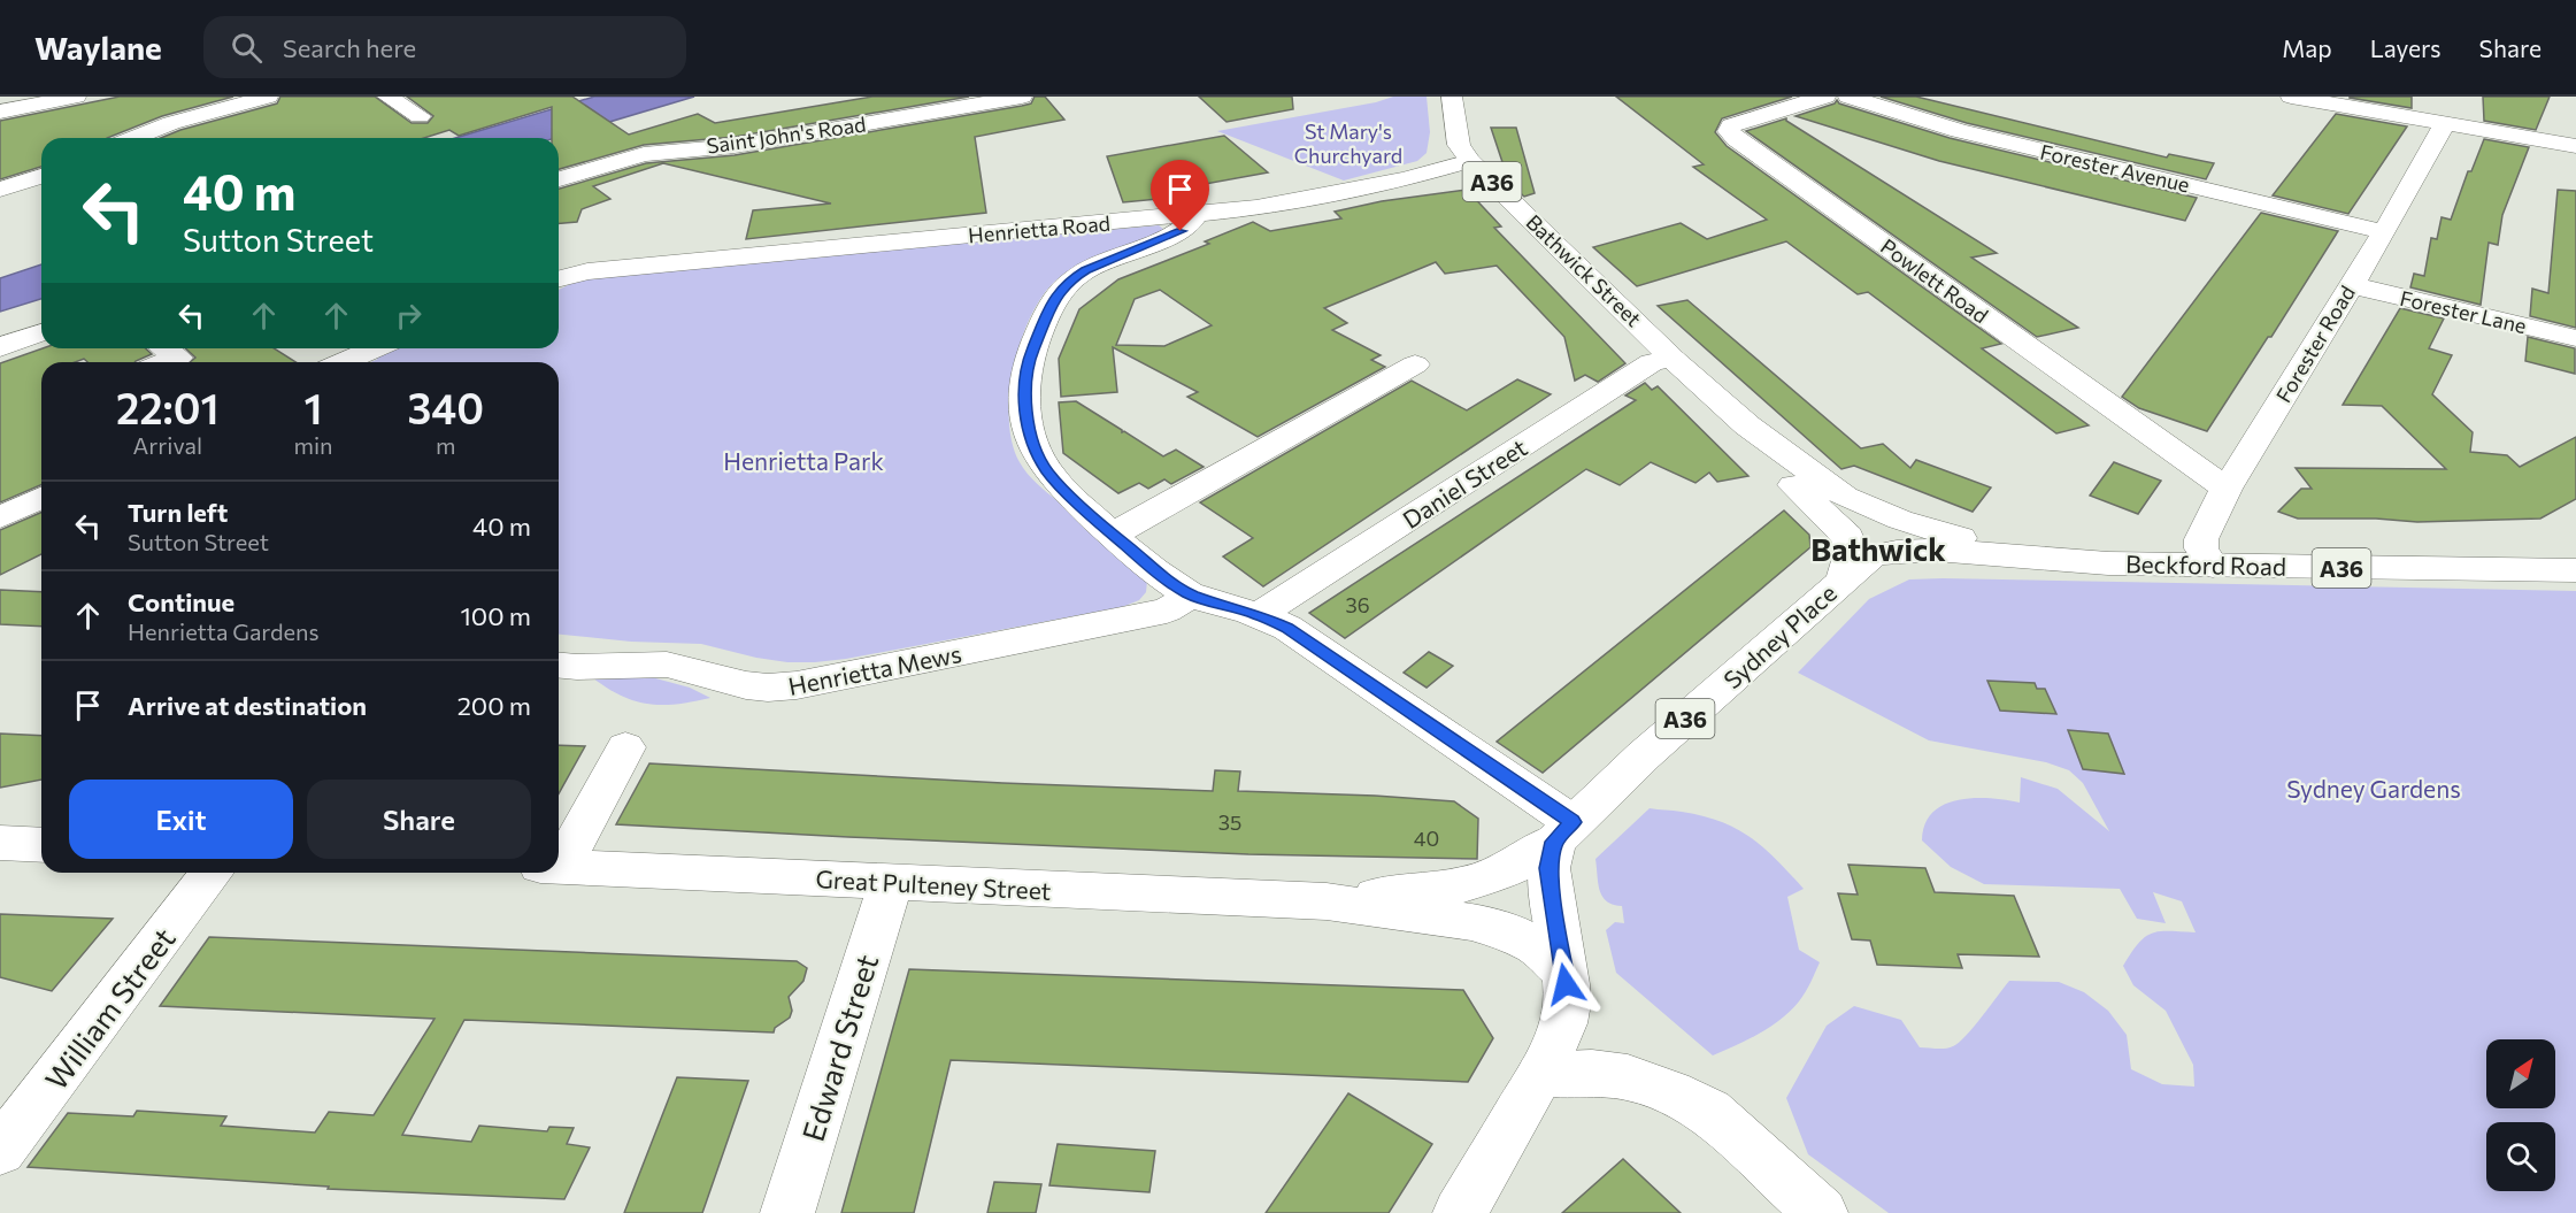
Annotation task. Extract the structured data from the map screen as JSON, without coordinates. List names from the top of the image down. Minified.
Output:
{"streets":{"main road":["Saint John's Road","Forester Avenue","A36","Henrietta Road","Bathwick Street","Powlett Road","Forester Lane","Forester Road","Daniel Street","Beckford Road","Sydney Place","Henrietta Mews","Great Pulteney Street","William Street","Edward Street"]},"crossings":[["Forester Avenue","Forester Road"],["A36","Bathwick Street"],["A36","Beckford Road"],["A36","Sydney Place"],["Henrietta Road","Bathwick Street"],["Bathwick Street","Daniel Street"],["Bathwick Street","Beckford Road"],["Bathwick Street","Sydney Place"],["Powlett Road","Forester Road"],["Forester Lane","Forester Road"],["Forester Road","Beckford Road"],["Beckford Road","Sydney Place"],["Sydney Place","Great Pulteney Street"],["Great Pulteney Street","Edward Street"]],"districts":["Bathwick"],"parks":["St Mary's Churchyard","Henrietta Park","Sydney Gardens"],"house_numbers":["36","35","40"],"north":"top right","page":{"header":"Waylane","search":"Search here","nav":["Map","Layers","Share"],"turn":["40 m","Sutton Street"],"eta":["22:01","Arrival","1","min","340","m"],"list":[{"name":"Turn left","note":"Sutton Street","value":"40 m"},{"name":"Continue","note":"Henrietta Gardens","value":"100 m"},{"name":"Arrive at destination","value":"200 m"}],"buttons":["Exit","Share"]}}
